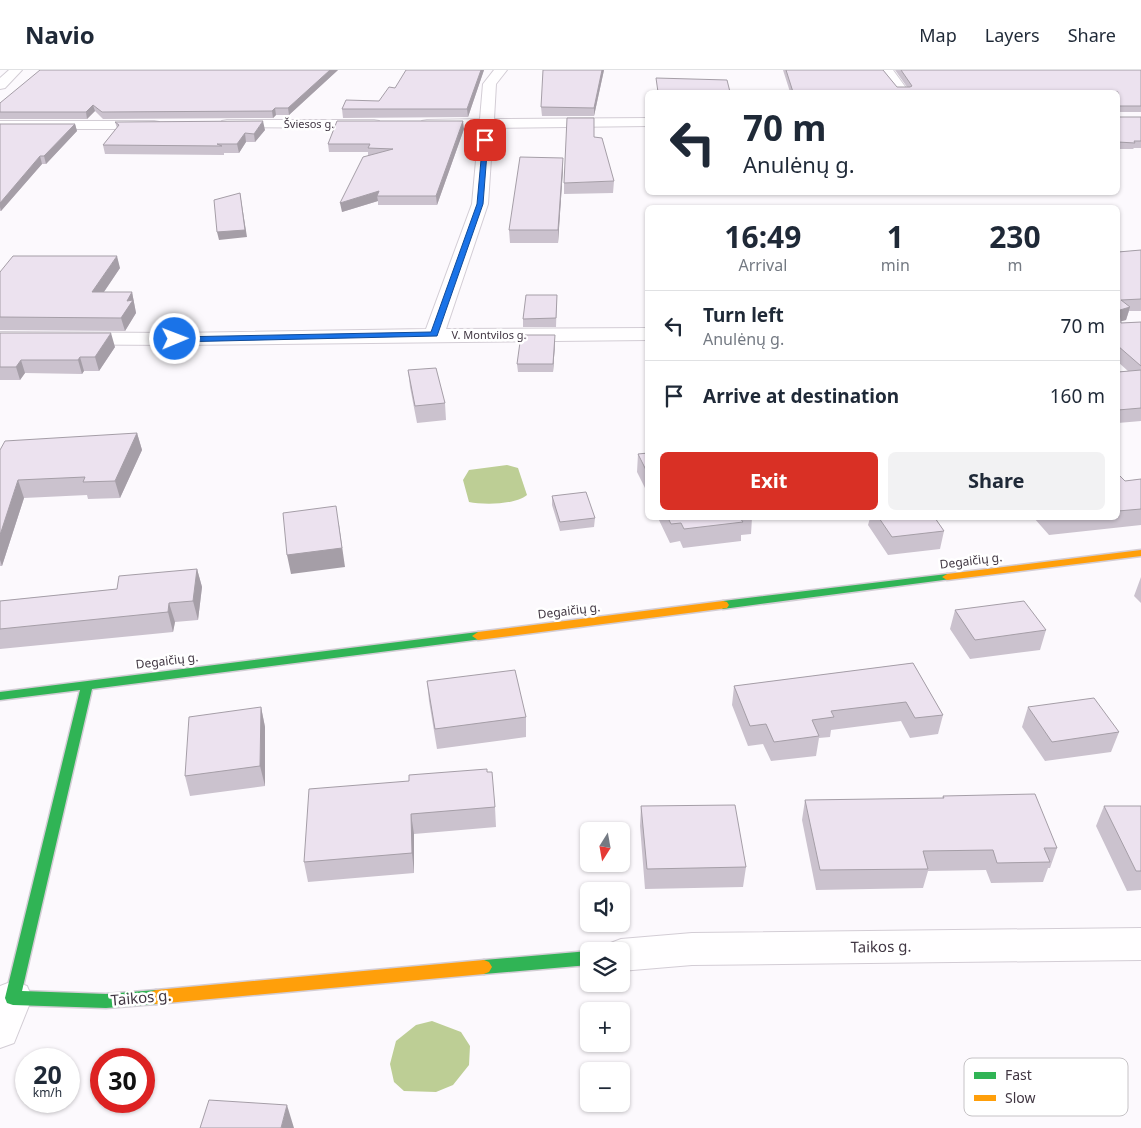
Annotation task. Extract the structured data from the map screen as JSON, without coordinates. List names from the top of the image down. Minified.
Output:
{"streets":{"street":["Šviesos g.","V. Montvilos g.","Degaičių g.","Taikos g."]},"crossings":[["Degaičių g.","Taikos g."]],"legend":["Fast","Slow"],"north":"bottom","page":{"header":"Navio","nav":["Map","Layers","Share"],"turn":["70 m","Anulėnų g."],"eta":["16:49","Arrival","1","min","230","m"],"list":[{"name":"Turn left","note":"Anulėnų g.","value":"70 m"},{"name":"Arrive at destination","value":"160 m"}],"buttons":["Exit","Share"],"map_buttons":["+","−"],"speed":"20 km/h","limit":"30"}}
